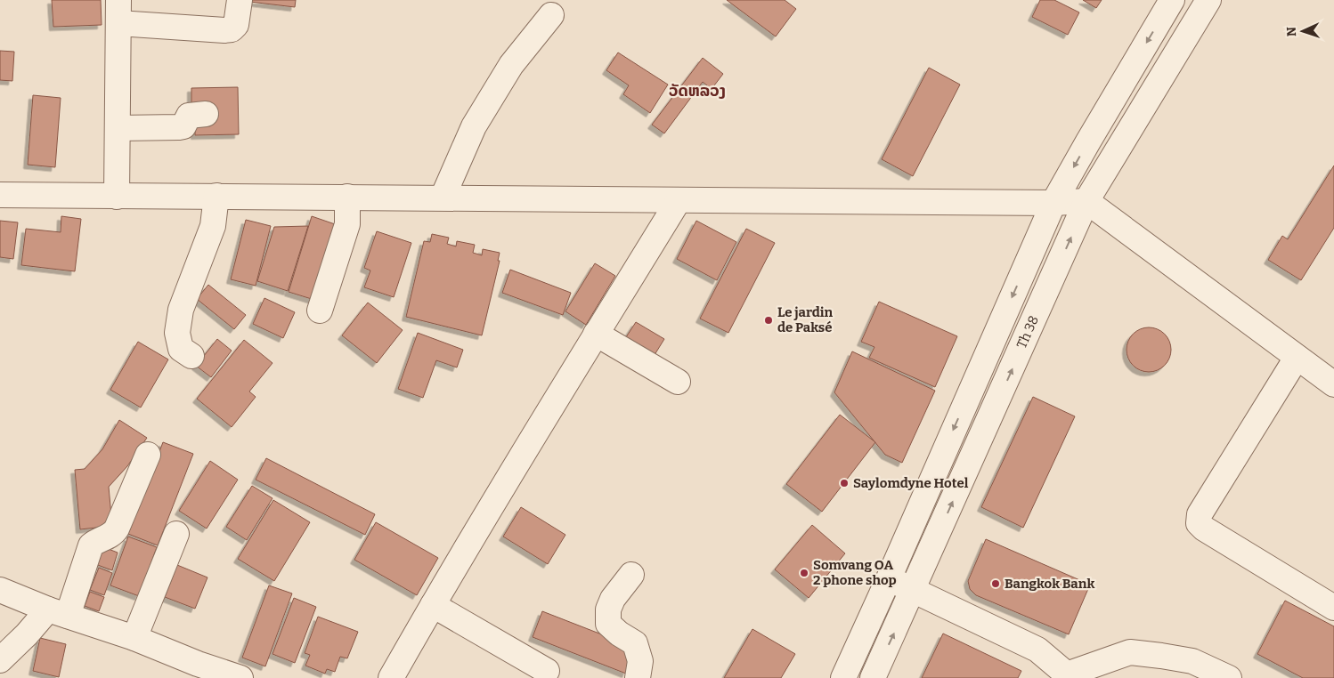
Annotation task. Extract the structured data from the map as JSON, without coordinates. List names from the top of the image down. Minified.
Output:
{"streets":{"street":["Th 38"]},"districts":["ວັດຫລວງ"],"places":["Le jardin de Paksé","Saylomdyne Hotel","Somvang OA 2 phone shop","Bangkok Bank"],"north":"left"}
